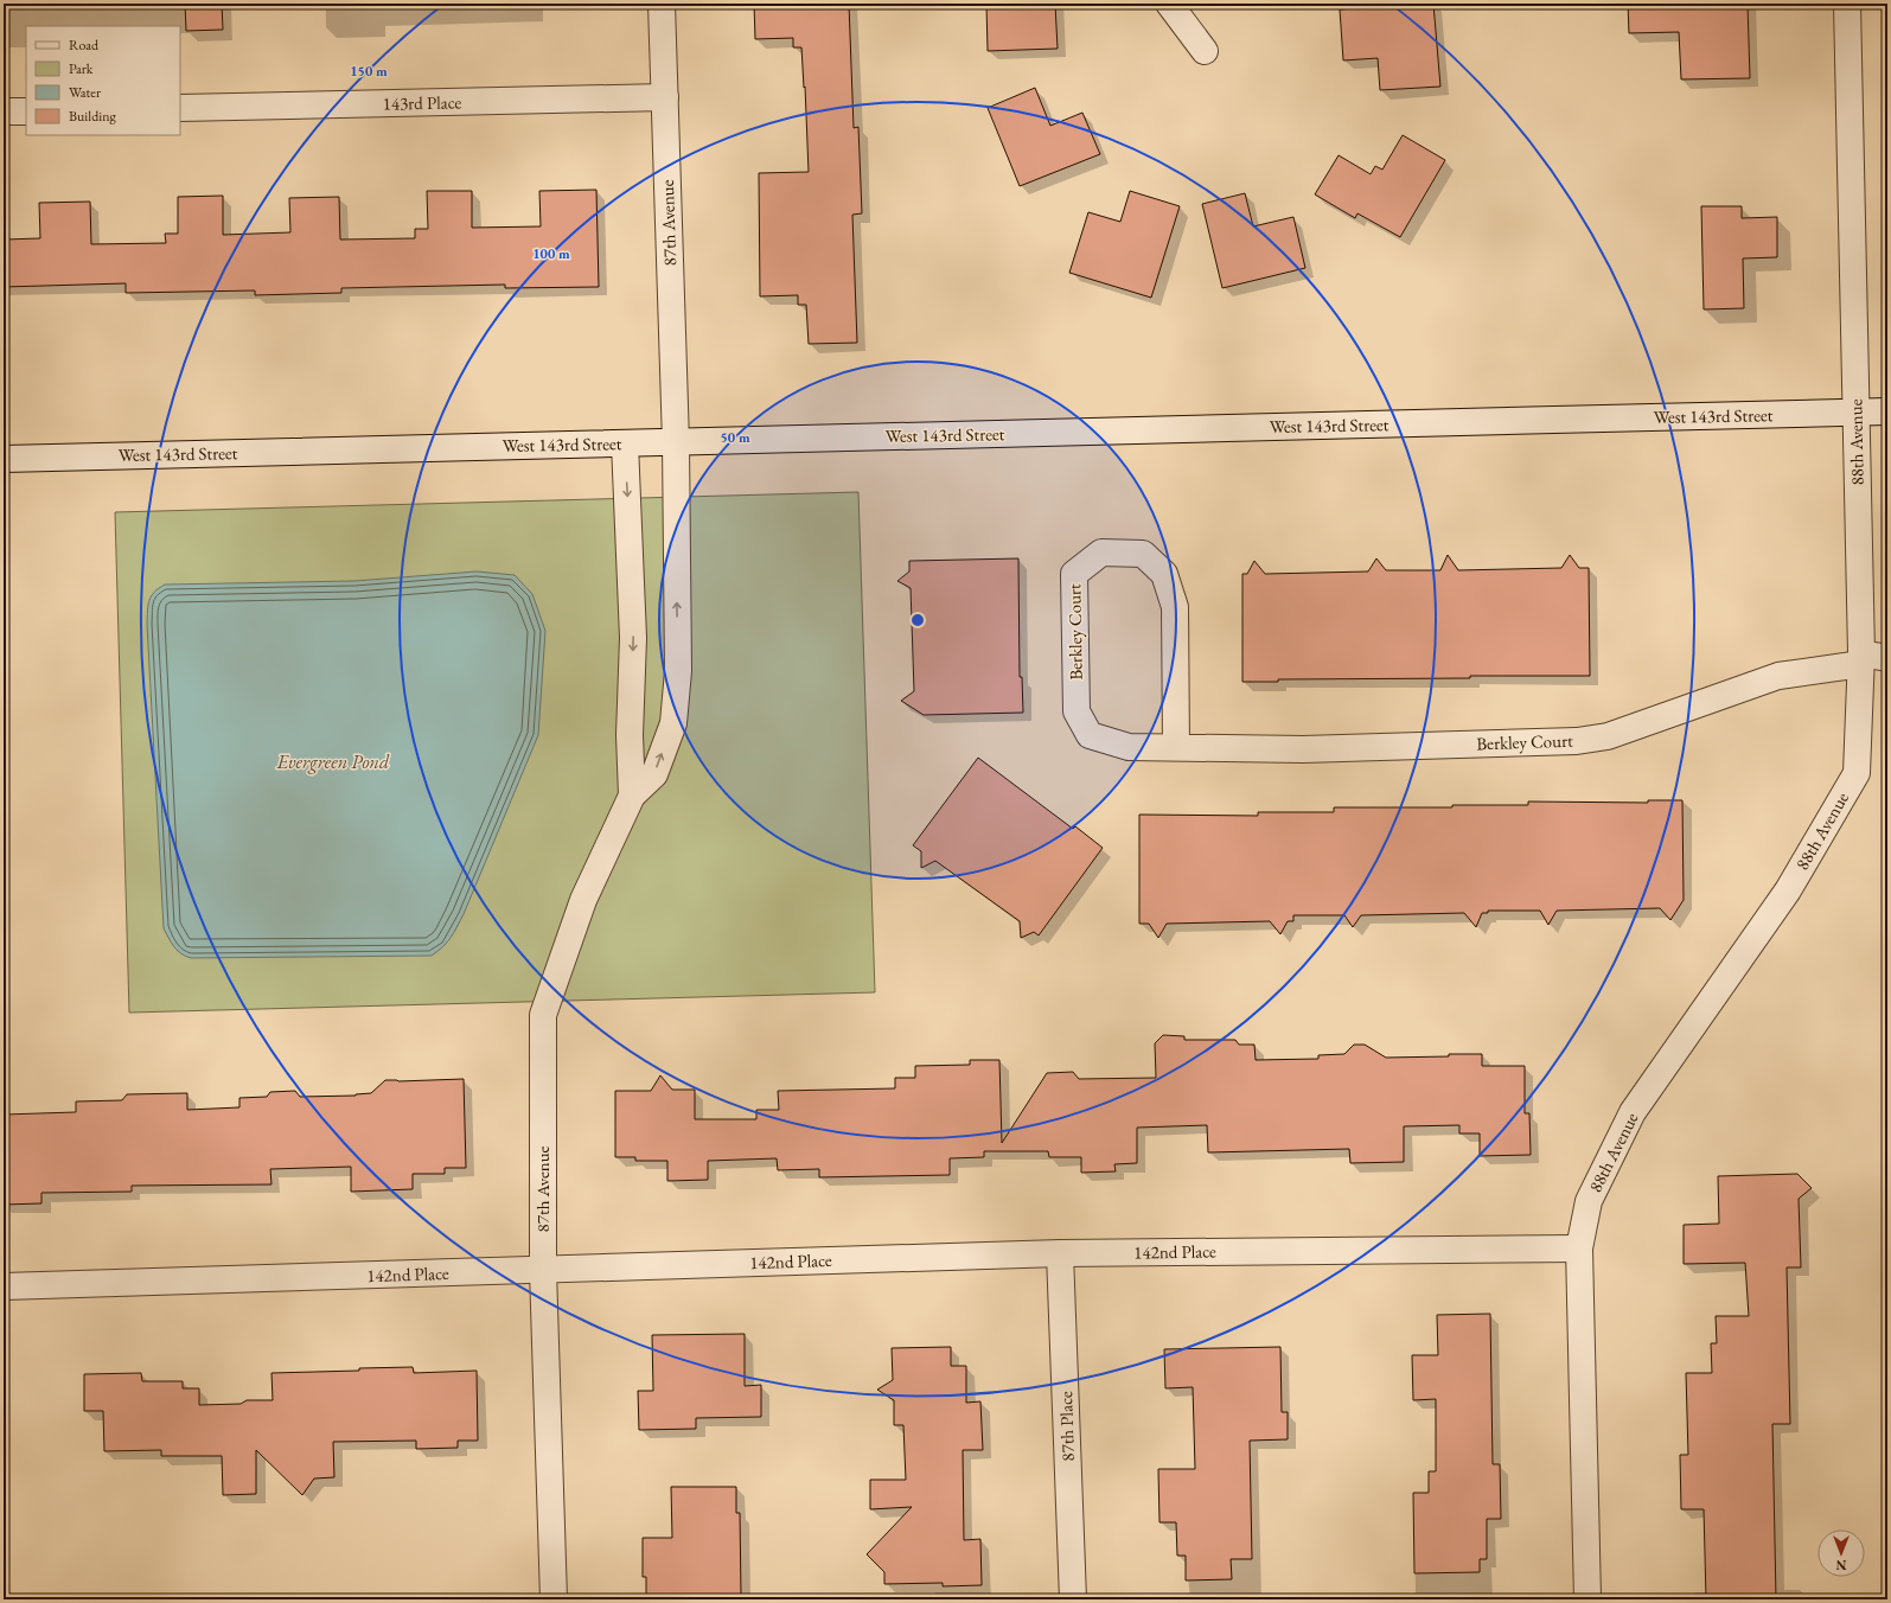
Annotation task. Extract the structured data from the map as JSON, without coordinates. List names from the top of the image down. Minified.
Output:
{"streets":{"street":["143rd Place","87th Avenue","West 143rd Street","88th Avenue","Berkley Court","142nd Place","87th Place"]},"crossings":[["143rd Place","87th Avenue"],["87th Avenue","West 143rd Street"],["87th Avenue","142nd Place"],["West 143rd Street","88th Avenue"],["88th Avenue","Berkley Court"],["88th Avenue","142nd Place"],["142nd Place","87th Place"]],"water":["Evergreen Pond"],"legend":["Road","Park","Water","Building"],"north":"bottom","rings":["150 m","100 m","50 m"]}
